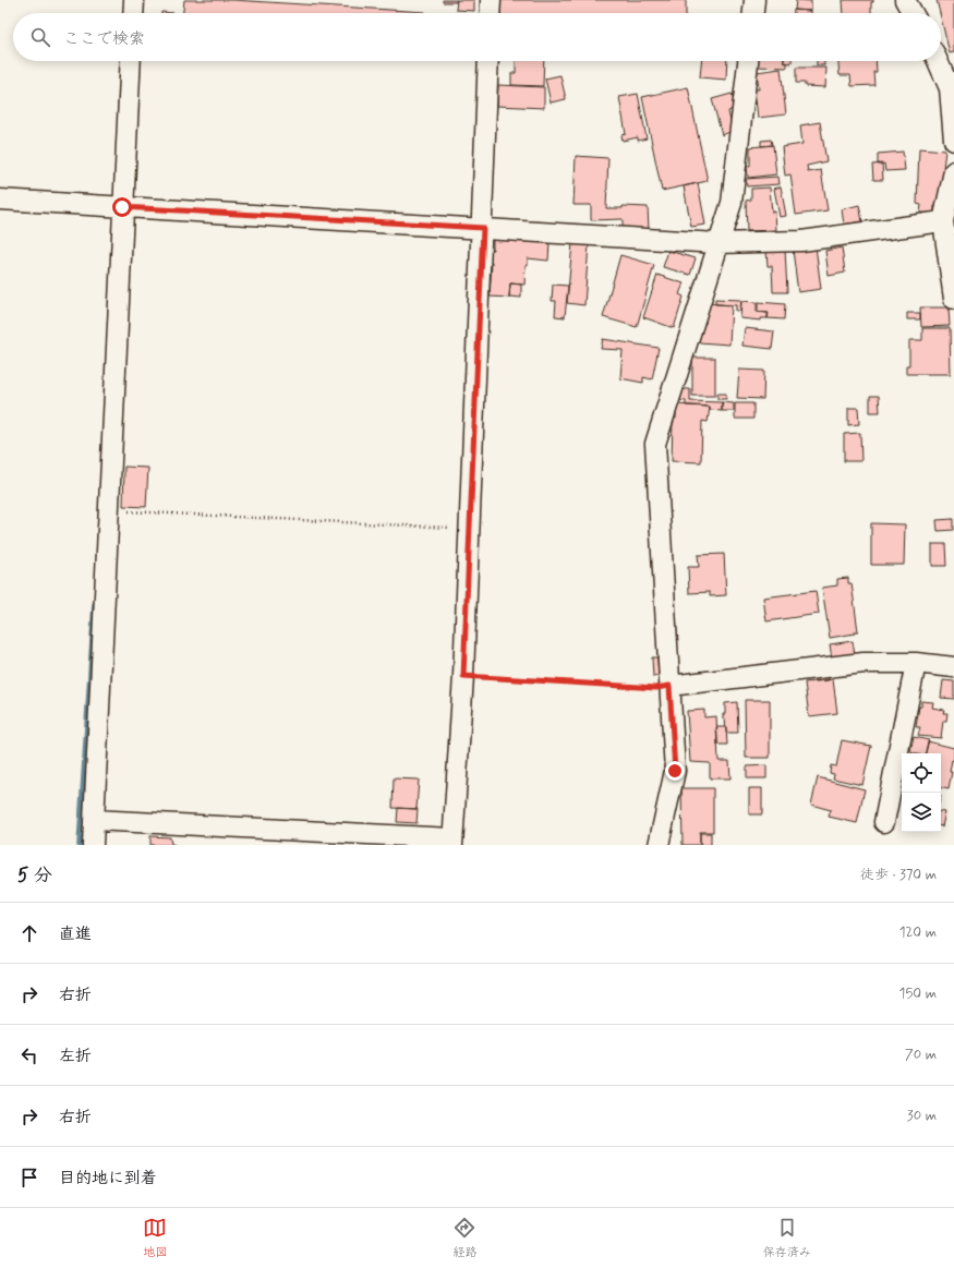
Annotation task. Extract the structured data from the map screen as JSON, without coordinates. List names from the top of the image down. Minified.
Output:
{"page":{"search":"ここで検索","heading":["5 分","徒歩 · 370 m"],"list":[["直進","120 m"],["右折","150 m"],["左折","70 m"],["右折","30 m"],"目的地に到着"],"nav":["地図","経路","保存済み"]}}
